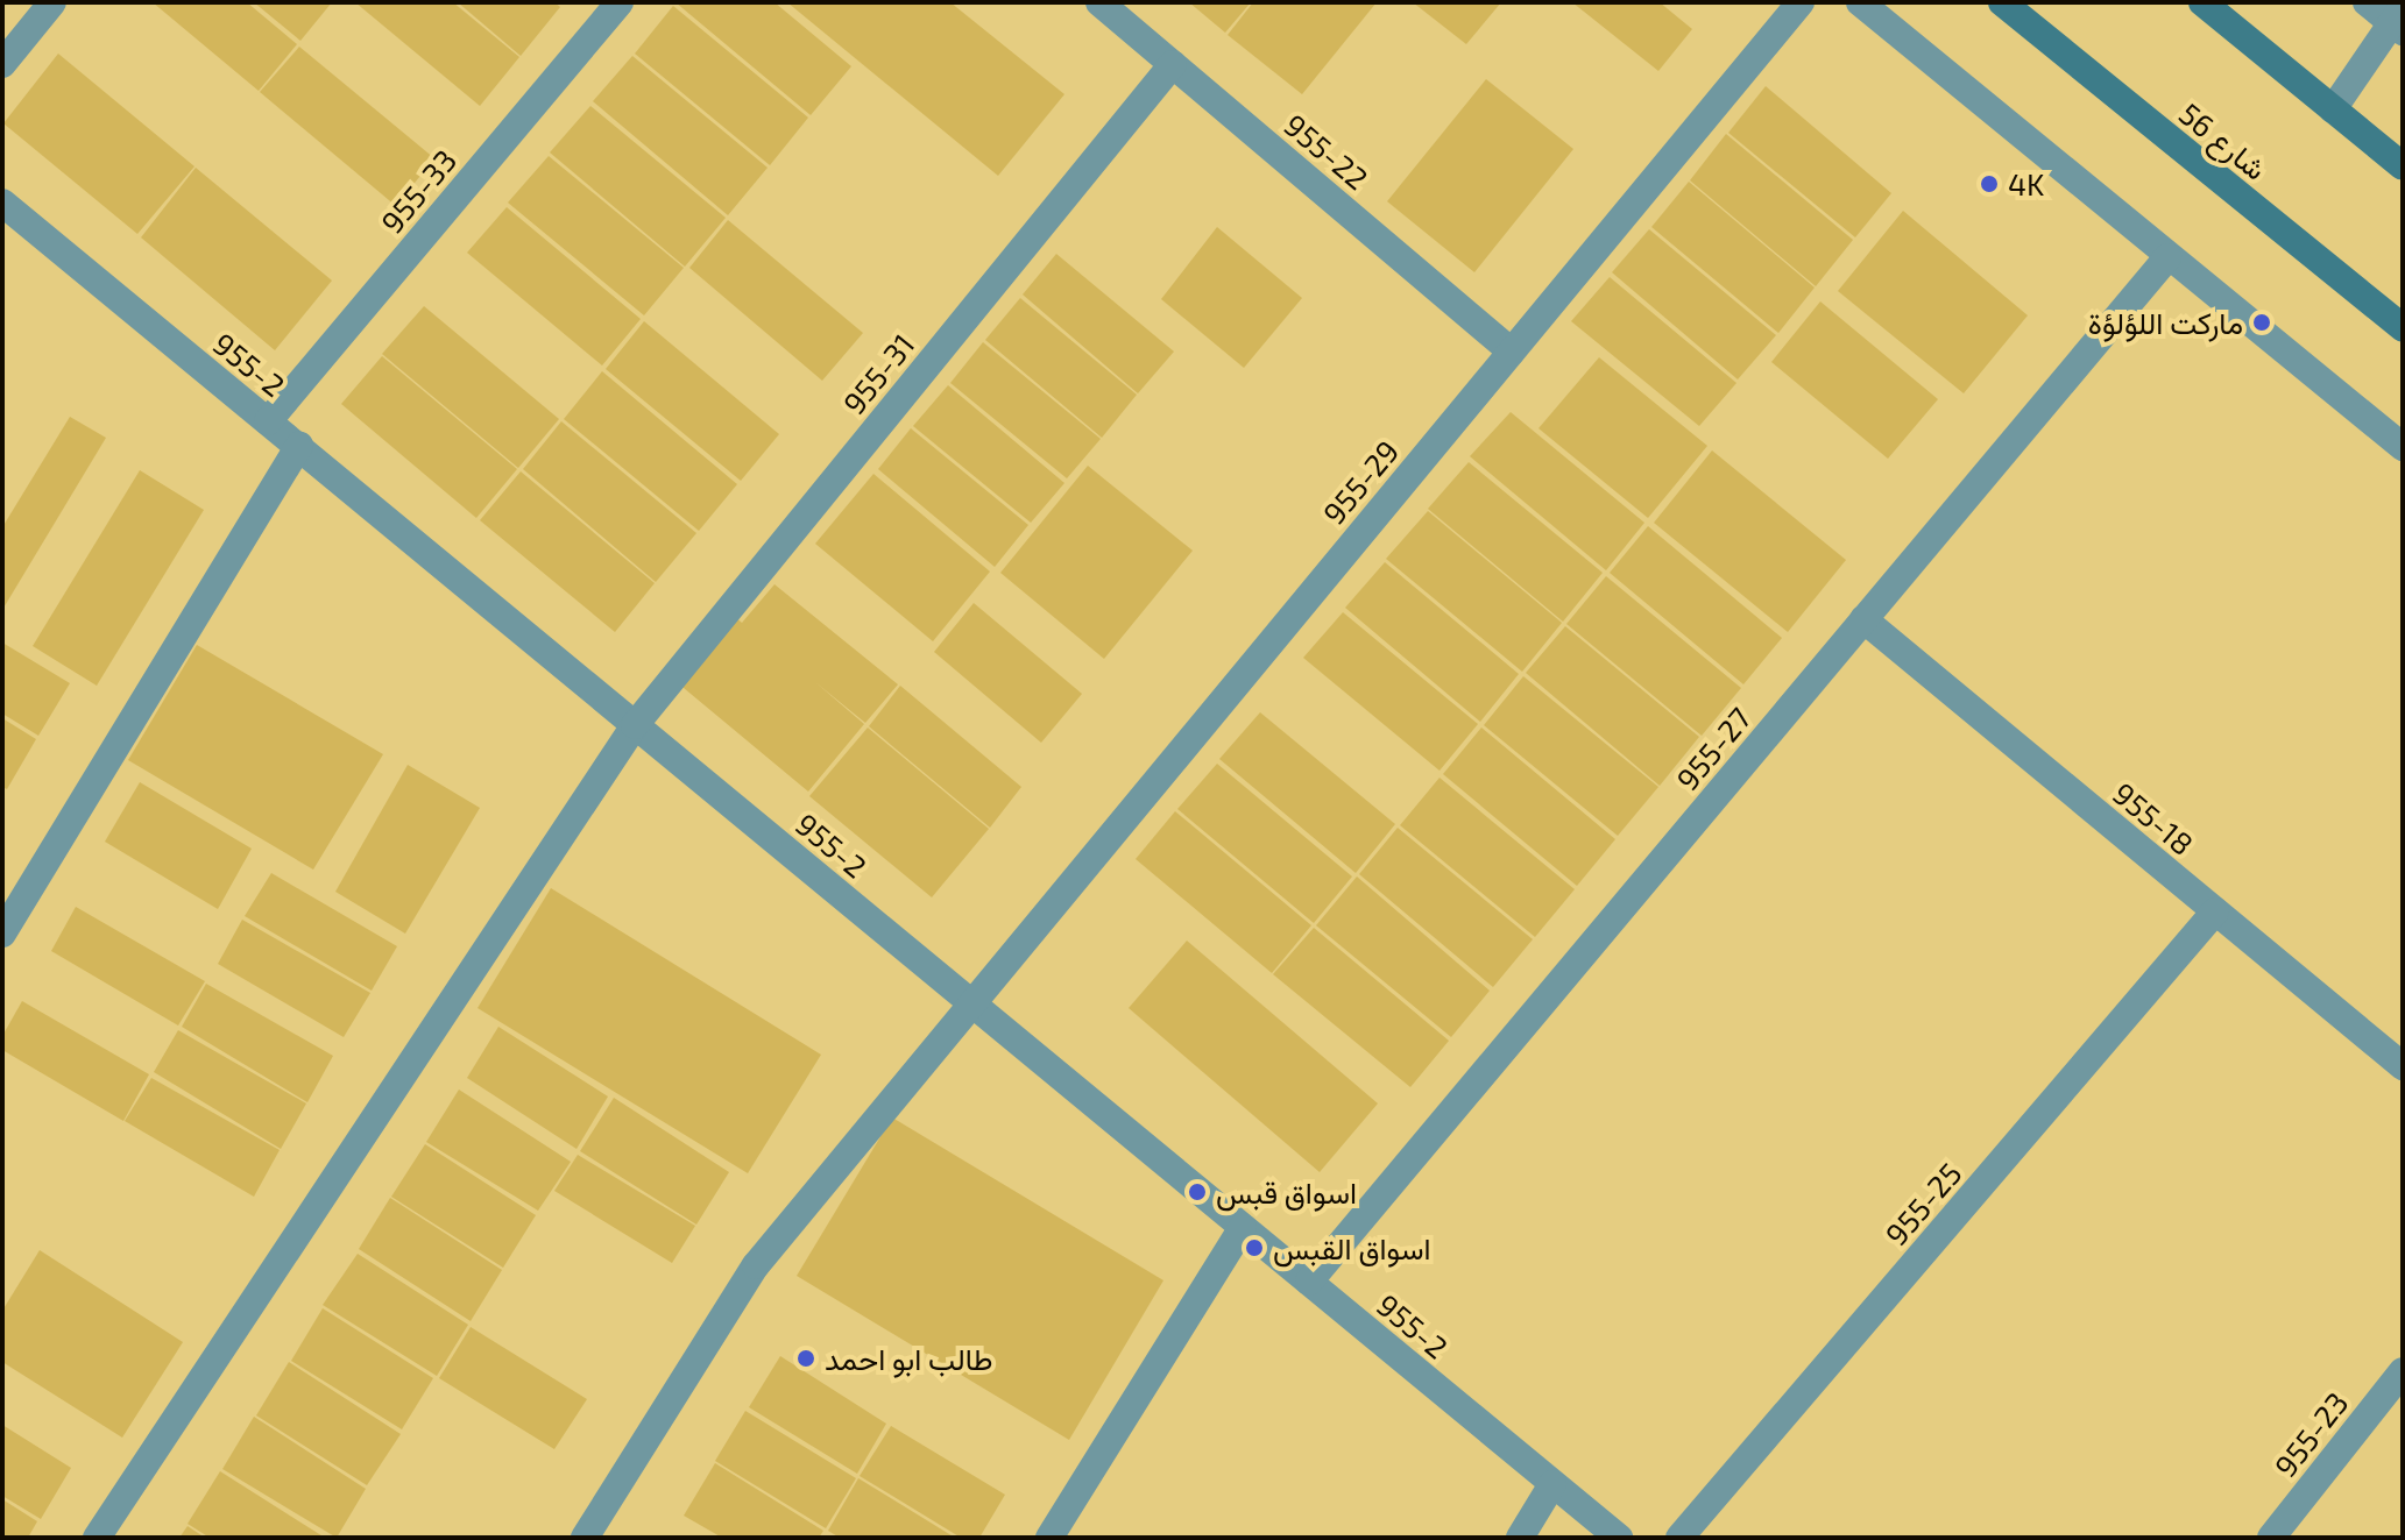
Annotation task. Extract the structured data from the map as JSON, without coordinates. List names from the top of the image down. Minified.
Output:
{"streets":{"street":["شارع 56","955-22","955-33","955-2","955-31","955-29","955-27","955-18","955-25","955-23"]},"crossings":[["955-22","955-31"],["955-22","955-29"],["955-33","955-2"],["955-2","955-31"],["955-2","955-29"],["955-2","955-27"],["955-27","955-18"],["955-18","955-25"]],"places":["4K","ماركت اللؤلؤة","اسواق قبس","اسواق القبس","طالب ابو احمد"]}
